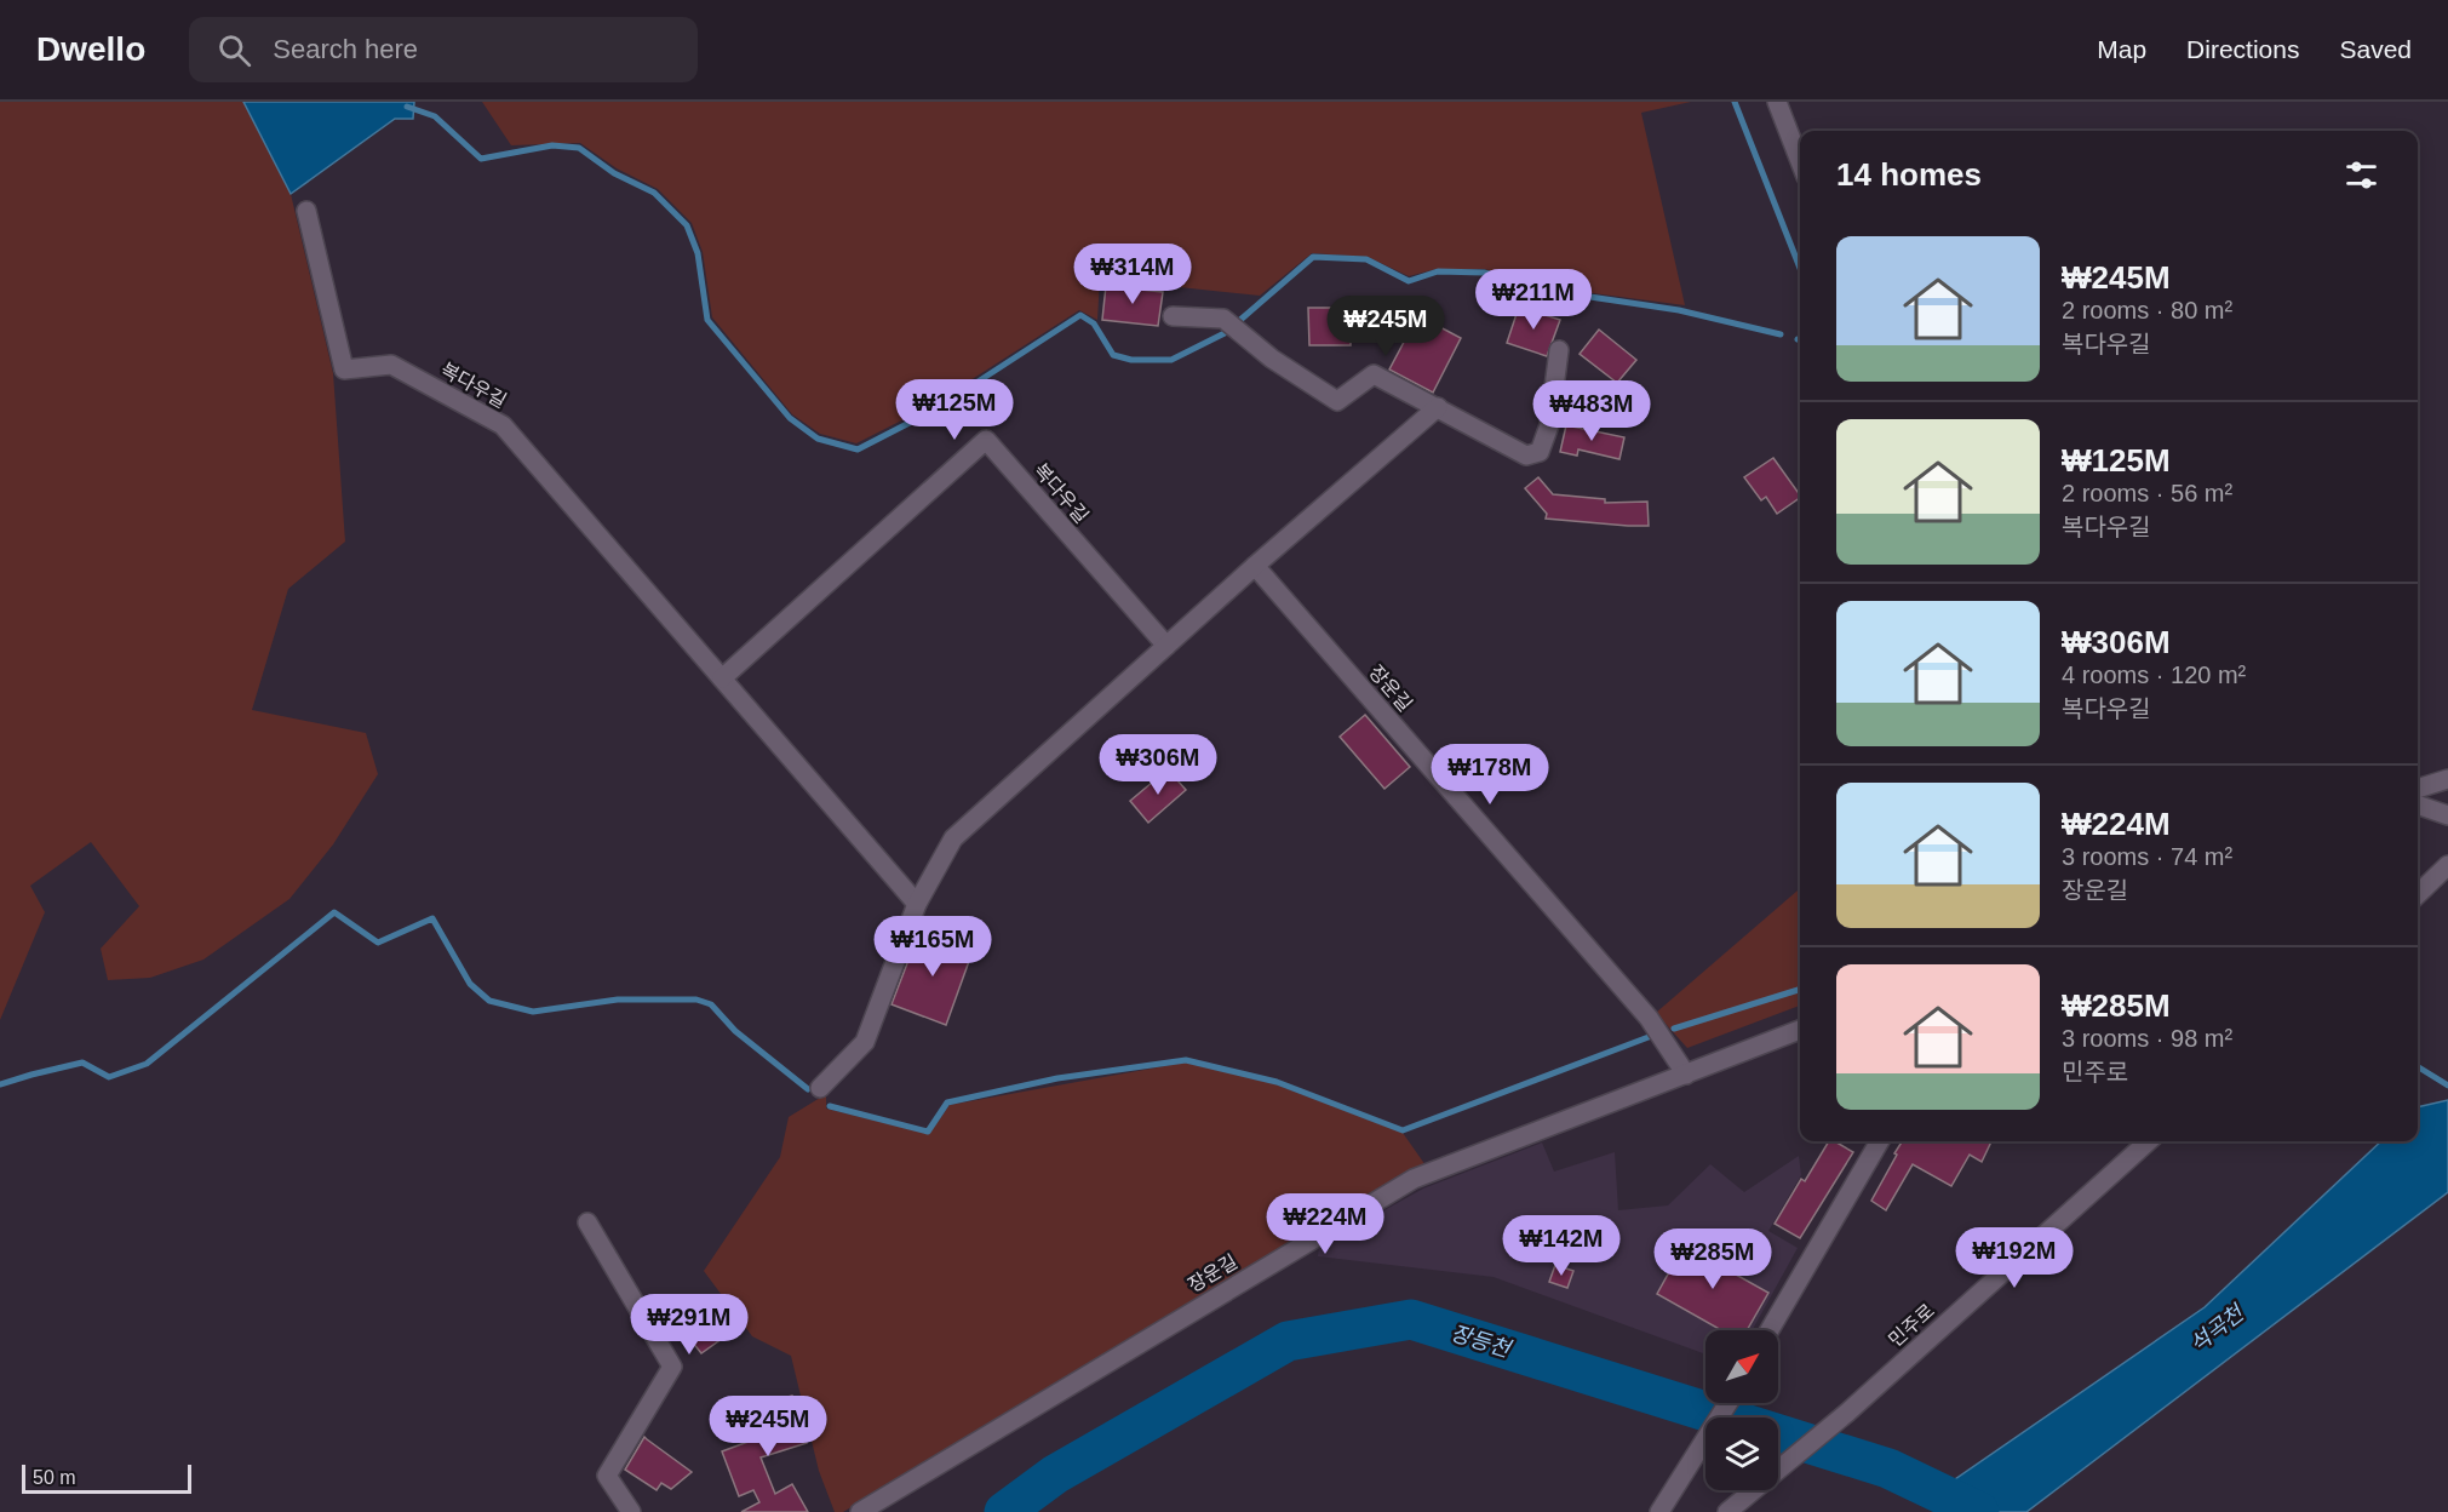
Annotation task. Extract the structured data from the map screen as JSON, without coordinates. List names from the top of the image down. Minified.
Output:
{"streets":{"street":["복다우길","장운길","민주로"]},"water":["석곡천","장등천"],"scale_bar":"50 m","north":"top right","page":{"header":"Dwello","search":"Search here","nav":["Map","Directions","Saved"],"heading":"14 homes","list":[{"name":"₩245M","note":"2 rooms · 80 m² · 복다우길"},{"name":"₩125M","note":"2 rooms · 56 m² · 복다우길"},{"name":"₩306M","note":"4 rooms · 120 m² · 복다우길"},{"name":"₩224M","note":"3 rooms · 74 m² · 장운길"},{"name":"₩285M","note":"3 rooms · 98 m² · 민주로"}],"price":["₩314M","₩211M","₩245M","₩125M","₩483M","₩306M","₩178M","₩165M","₩224M","₩142M","₩192M","₩285M","₩291M","₩245M"],"scale":"50 m"}}
